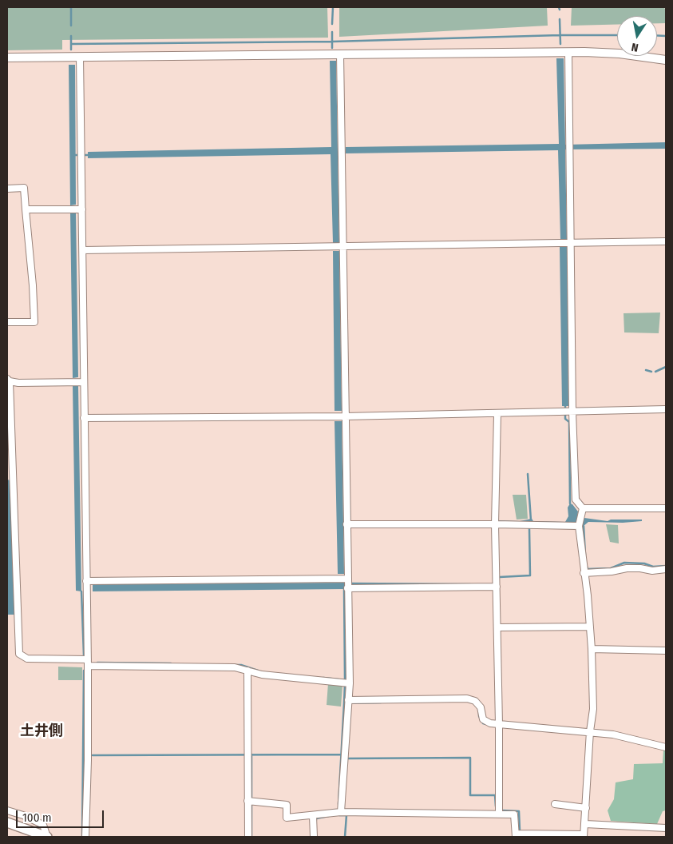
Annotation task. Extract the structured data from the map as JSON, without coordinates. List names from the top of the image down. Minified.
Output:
{"districts":["土井側"],"scale_bar":"100 m","north":"bottom"}
